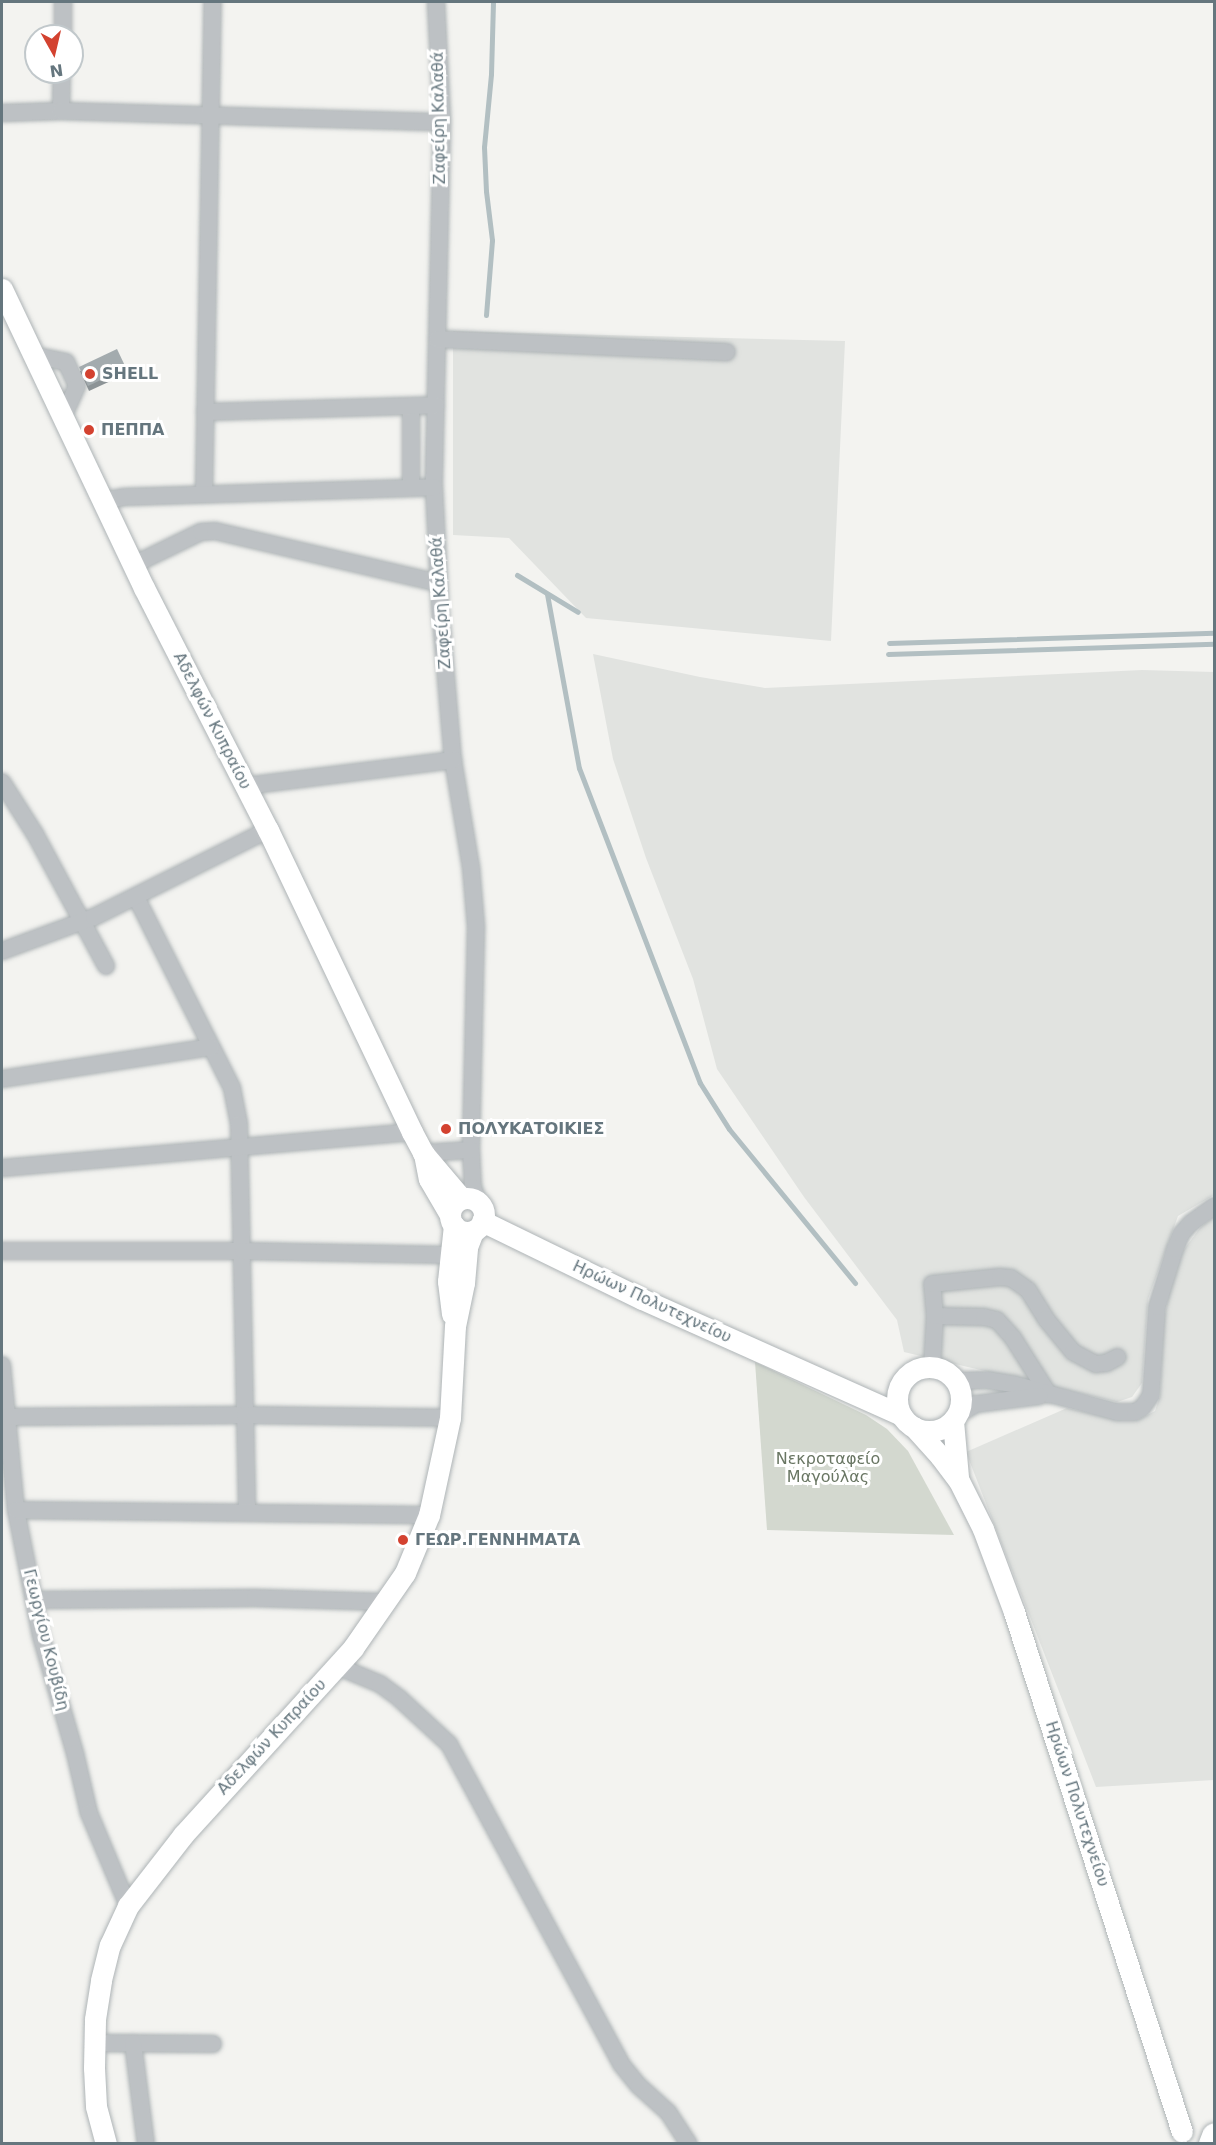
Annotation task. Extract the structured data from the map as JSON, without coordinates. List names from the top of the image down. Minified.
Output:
{"streets":{"main road":["Αδελφών Κυπραίου","Ηρώων Πολυτεχνείου"],"street":["Ζαφείρη Καλαθά","Γεωργίου Κουβίδη"]},"crossings":[["Ζαφείρη Καλαθά","Αδελφών Κυπραίου"],["Ζαφείρη Καλαθά","Ηρώων Πολυτεχνείου"],["Αδελφών Κυπραίου","Ηρώων Πολυτεχνείου"],["Αδελφών Κυπραίου","Γεωργίου Κουβίδη"]],"parks":["Νεκροταφείο Μαγούλας"],"places":["SHELL","ΠΕΠΠΑ","ΠΟΛΥΚΑΤΟΙΚΙΕΣ","ΓΕΩΡ.ΓΕΝΝΗΜΑΤΑ"],"north":"bottom"}
